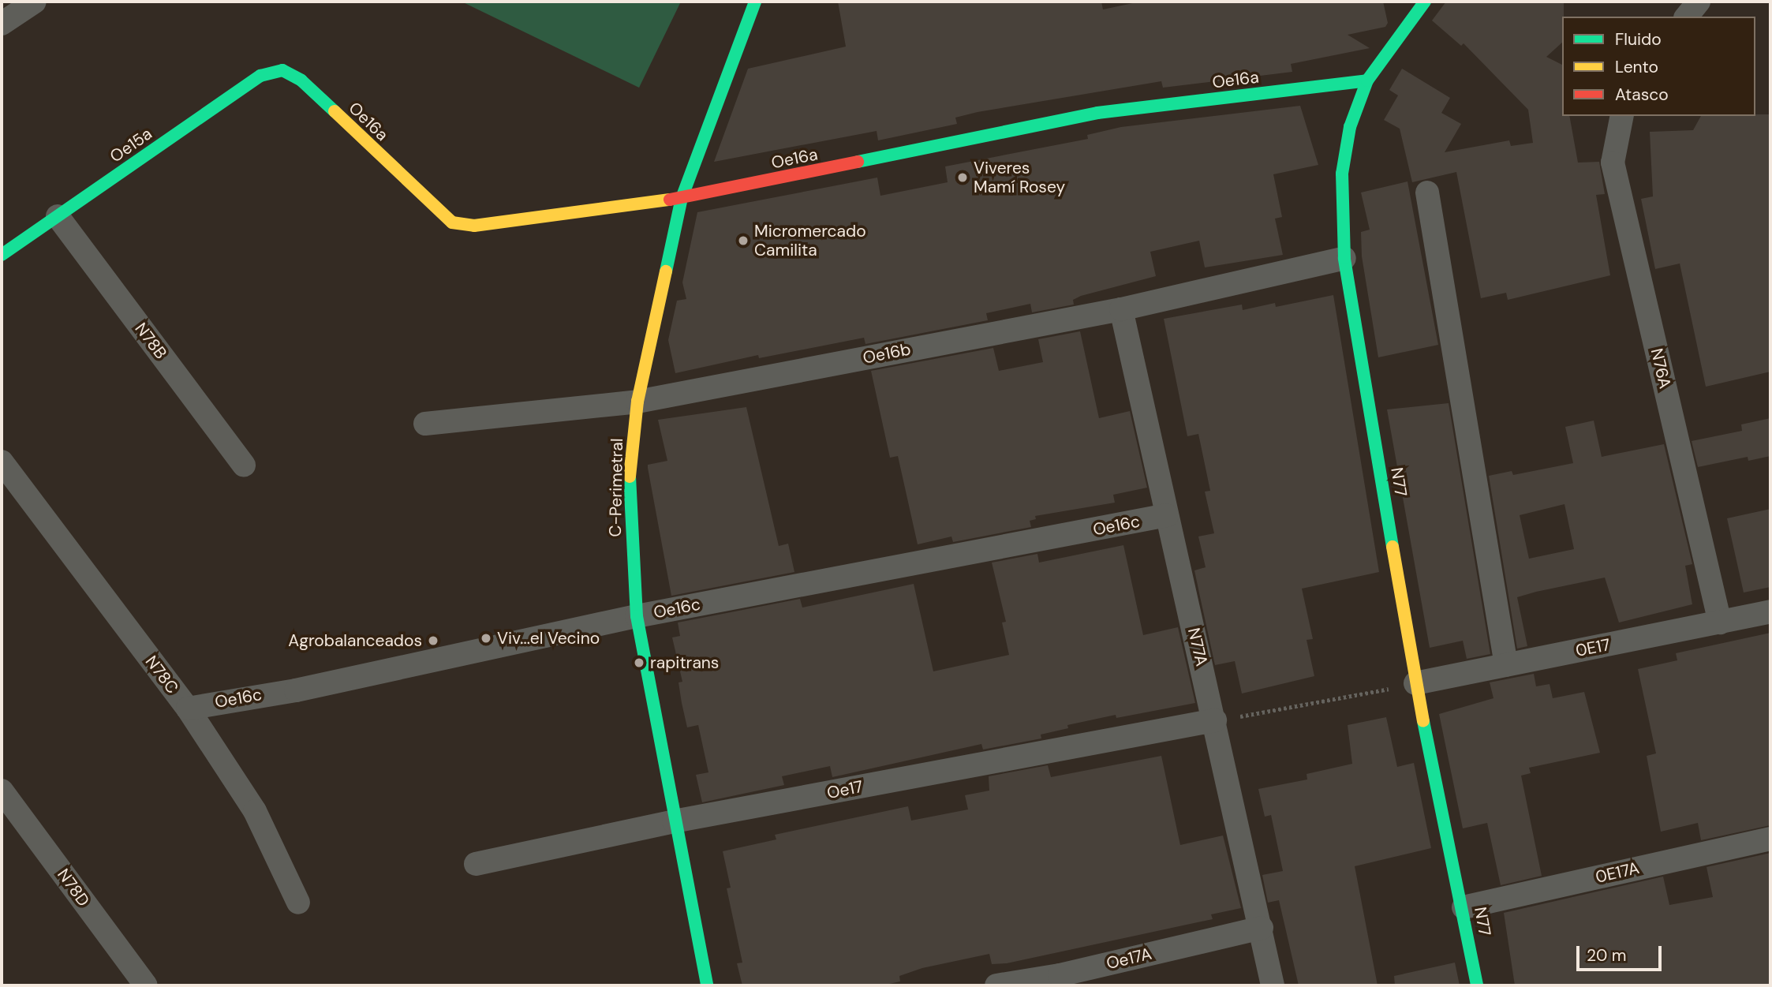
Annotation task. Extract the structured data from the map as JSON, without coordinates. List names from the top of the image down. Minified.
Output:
{"streets":{"street":["Oe16a","Oe15a","N78B","Oe16b","N76A","N77","C-Perimetral","Oe16c","N77A","0E17","N78C","Oe17","0E17A","N78D","Oe17A"]},"crossings":[["Oe16a","Oe15a"],["Oe16a","N77"],["Oe16a","C-Perimetral"],["Oe15a","N78B"],["Oe16b","N77"],["Oe16b","C-Perimetral"],["Oe16b","N77A"],["N76A","0E17"],["N77","0E17"],["N77","0E17A"],["C-Perimetral","Oe16c"],["C-Perimetral","Oe17"],["Oe16c","N77A"],["Oe16c","N78C"],["N77A","Oe17"],["N77A","Oe17A"]],"places":["Viveres Mamí Rosey","Micromercado Camilita","Viv...el Vecino","Agrobalanceados","rapitrans"],"legend":["Fluido","Lento","Atasco"],"scale_bar":"20 m"}
